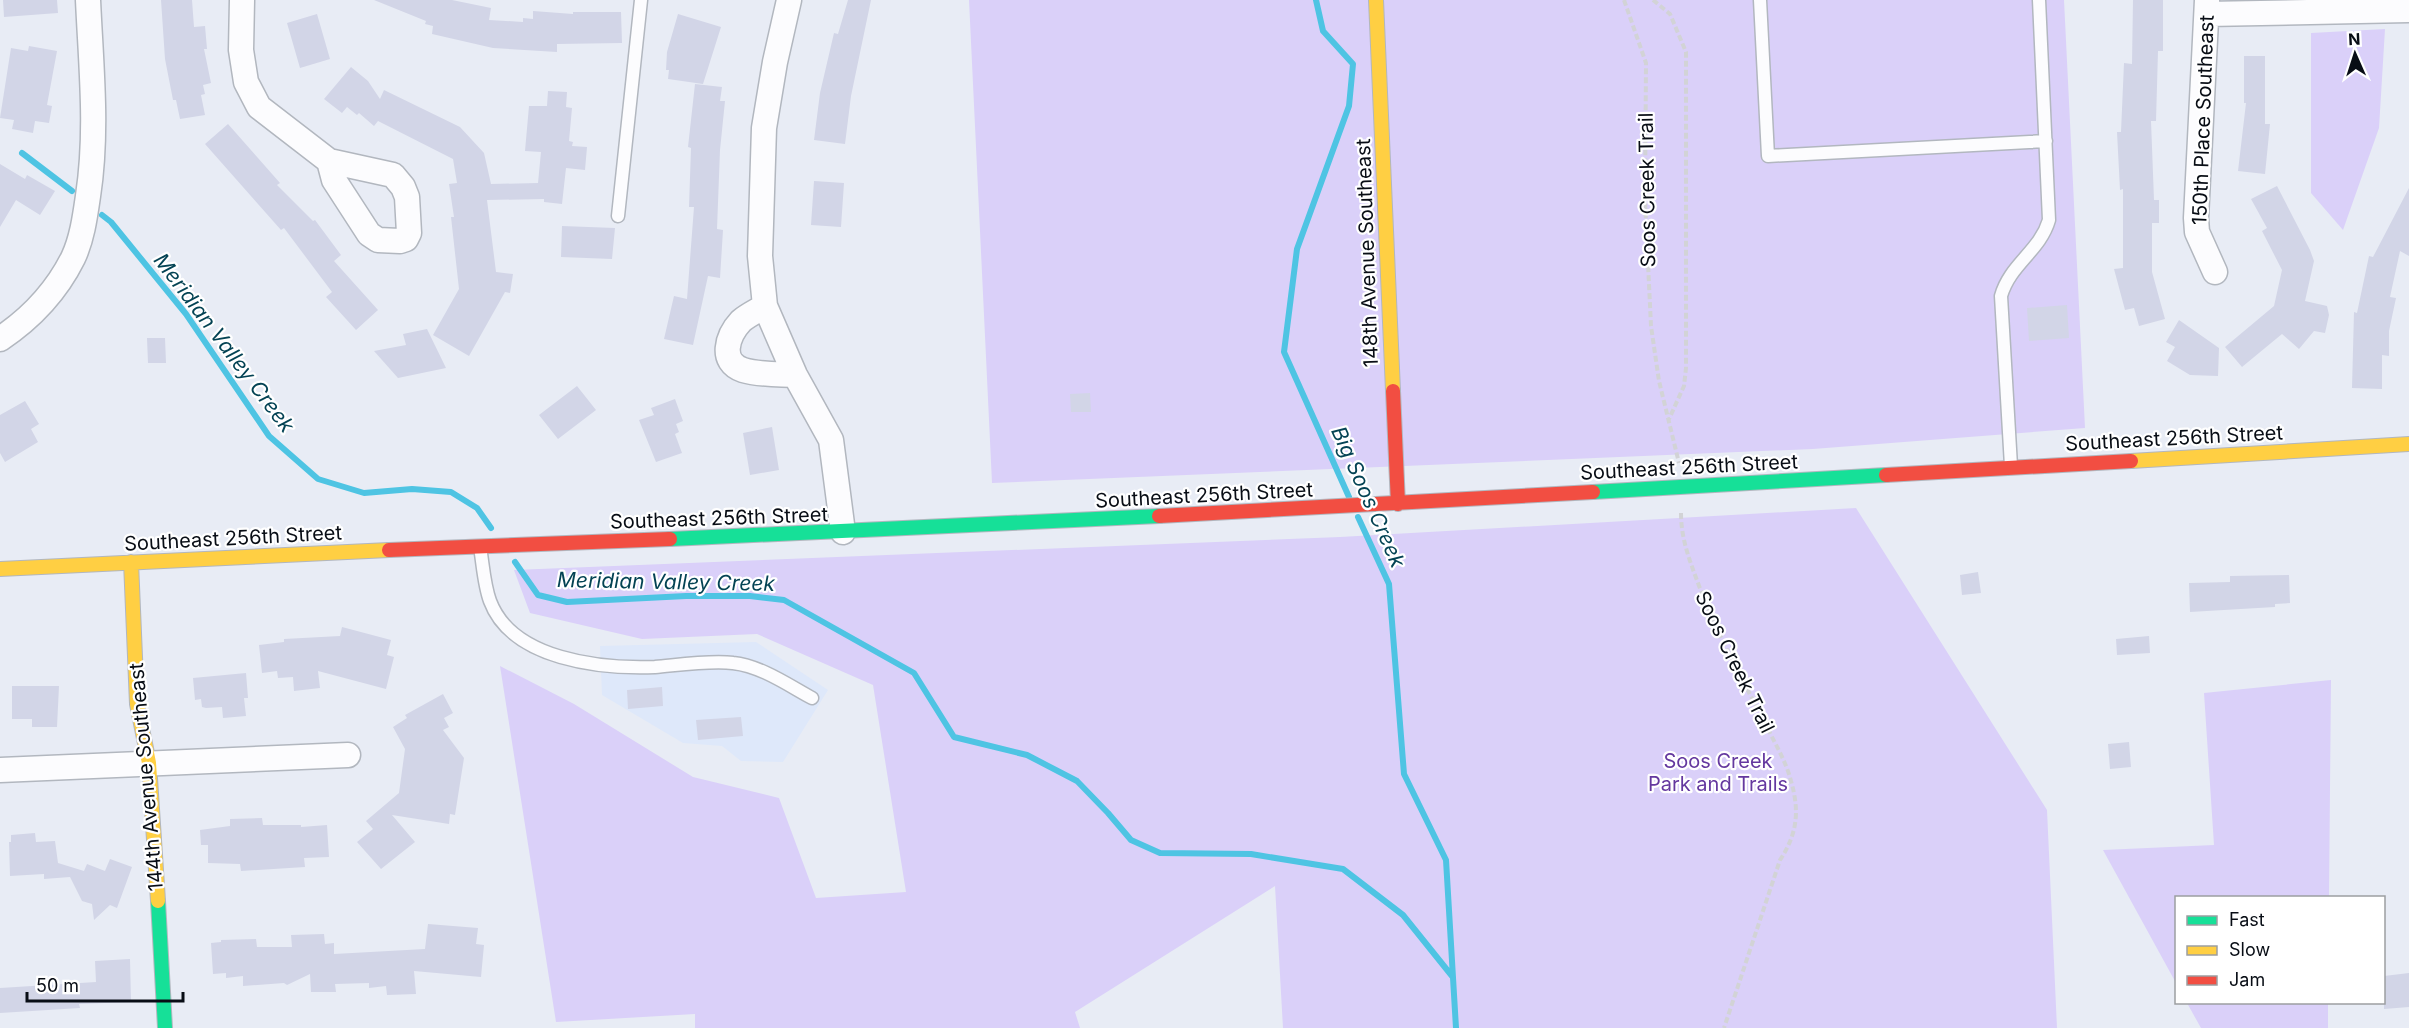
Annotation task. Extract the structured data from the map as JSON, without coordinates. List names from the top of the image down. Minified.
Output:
{"streets":{"main road":["148th Avenue Southeast","Southeast 256th Street","144th Avenue Southeast"],"street":["150th Place Southeast"],"path":["Soos Creek Trail"]},"crossings":[["Soos Creek Trail","Southeast 256th Street"],["148th Avenue Southeast","Southeast 256th Street"],["Southeast 256th Street","144th Avenue Southeast"]],"water":["Meridian Valley Creek","Big Soos Creek"],"parks":["Soos Creek Park and Trails"],"legend":["Fast","Slow","Jam"],"scale_bar":"50 m","north":"top"}
